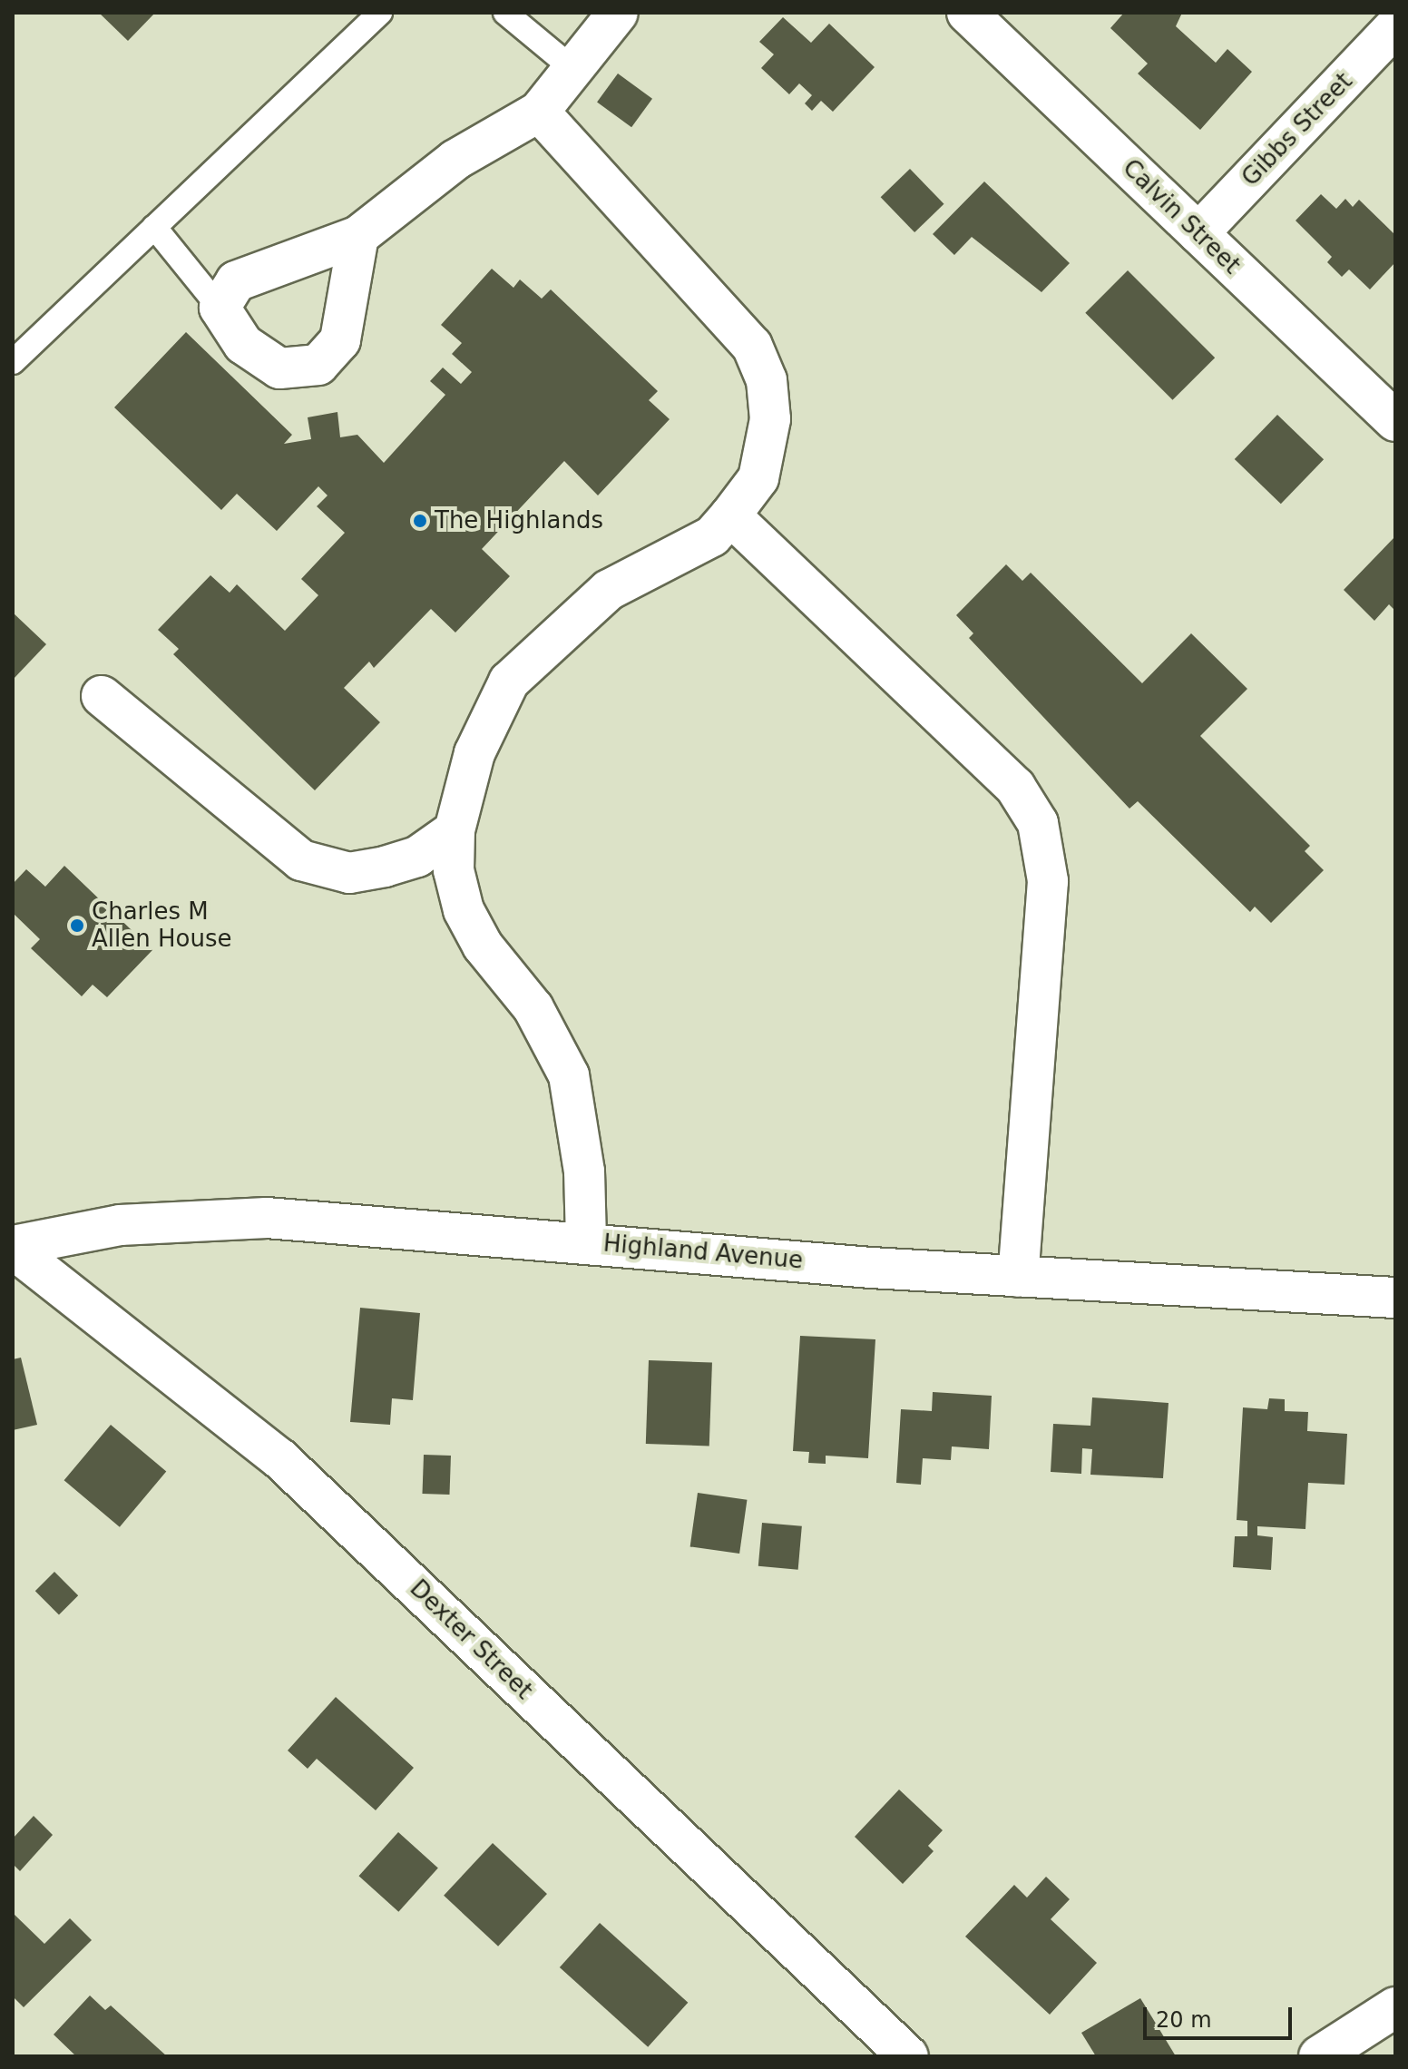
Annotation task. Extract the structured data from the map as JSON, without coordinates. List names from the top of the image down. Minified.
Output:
{"streets":{"street":["Gibbs Street","Calvin Street","Highland Avenue","Dexter Street"]},"crossings":[["Gibbs Street","Calvin Street"],["Highland Avenue","Dexter Street"]],"places":["The Highlands","Charles M Allen House"],"scale_bar":"20 m"}
